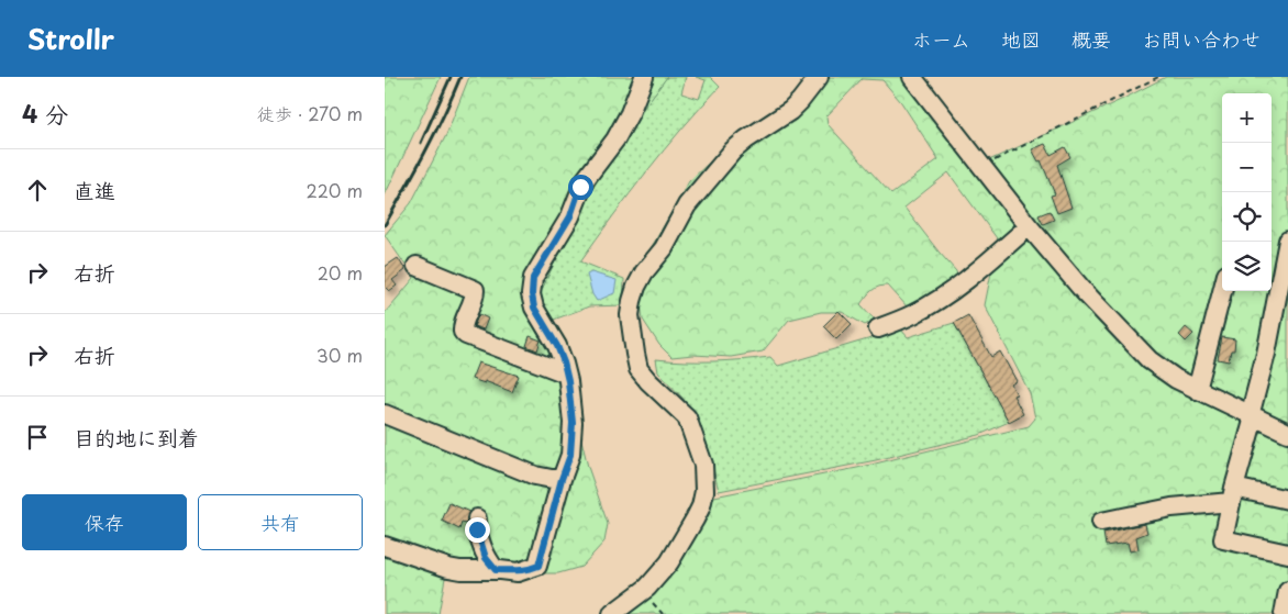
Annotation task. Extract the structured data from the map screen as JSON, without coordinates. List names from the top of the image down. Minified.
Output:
{"page":{"header":"Strollr","nav":["ホーム","地図","概要","お問い合わせ"],"heading":["4 分","徒歩 · 270 m"],"map_buttons":["+","−"],"list":[["直進","220 m"],["右折","20 m"],["右折","30 m"],"目的地に到着"],"buttons":["保存","共有"]}}
